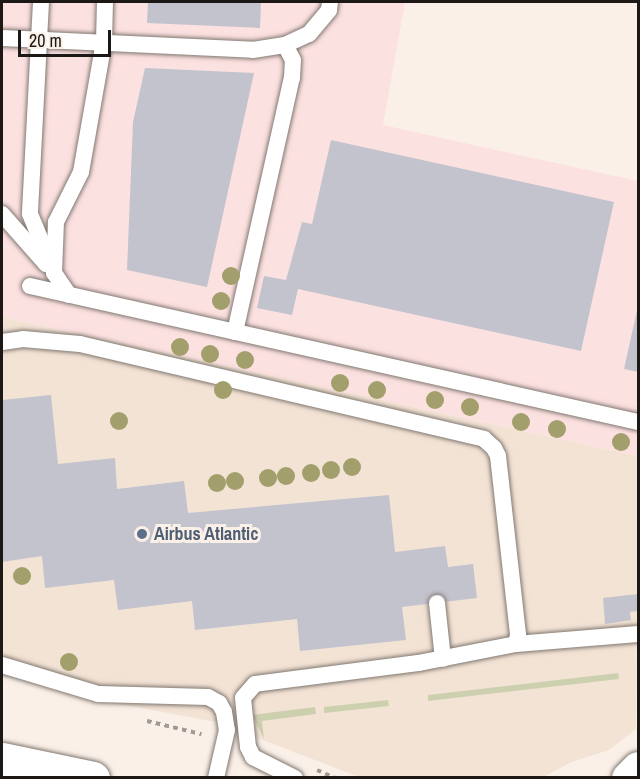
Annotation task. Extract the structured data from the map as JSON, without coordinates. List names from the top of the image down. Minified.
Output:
{"places":["Airbus Atlantic"],"scale_bar":"20 m"}
